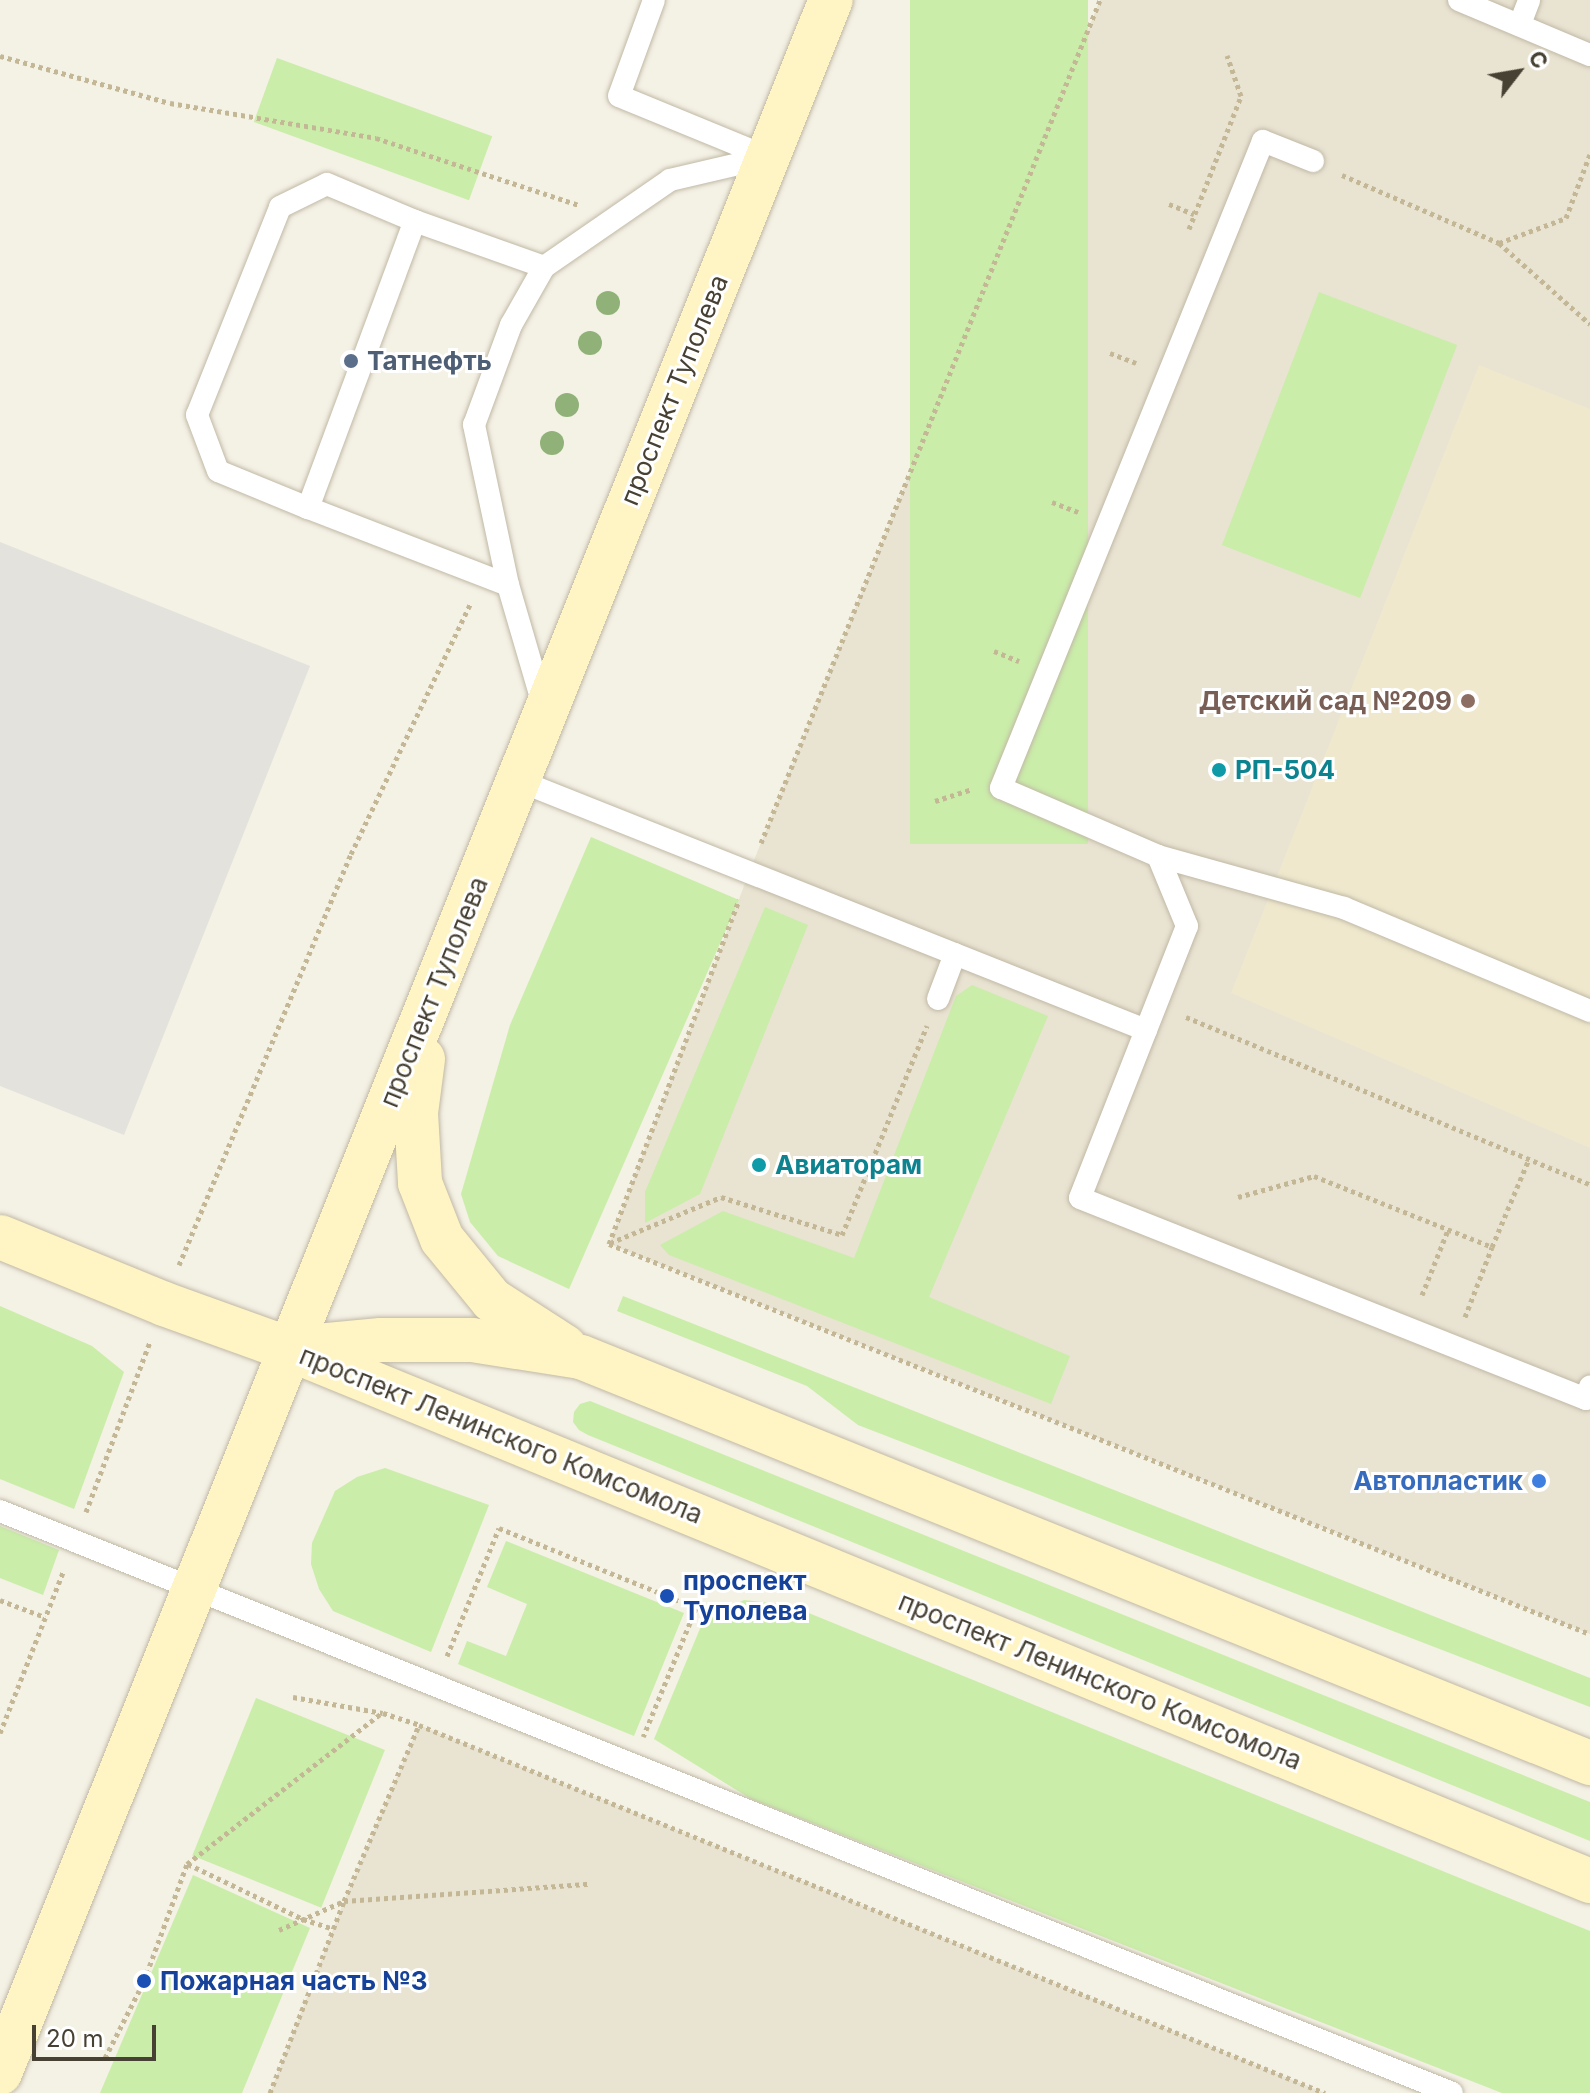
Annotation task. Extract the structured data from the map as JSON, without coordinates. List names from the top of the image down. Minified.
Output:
{"streets":{"main road":["проспект Туполева","проспект Ленинского Комсомола"]},"crossings":[["проспект Туполева","проспект Ленинского Комсомола"]],"places":["Татнефть","Детский сад №209","РП-504","Авиаторам","Автопластик","проспект Туполева","Пожарная часть №3"],"scale_bar":"20 m","north":"top right"}
